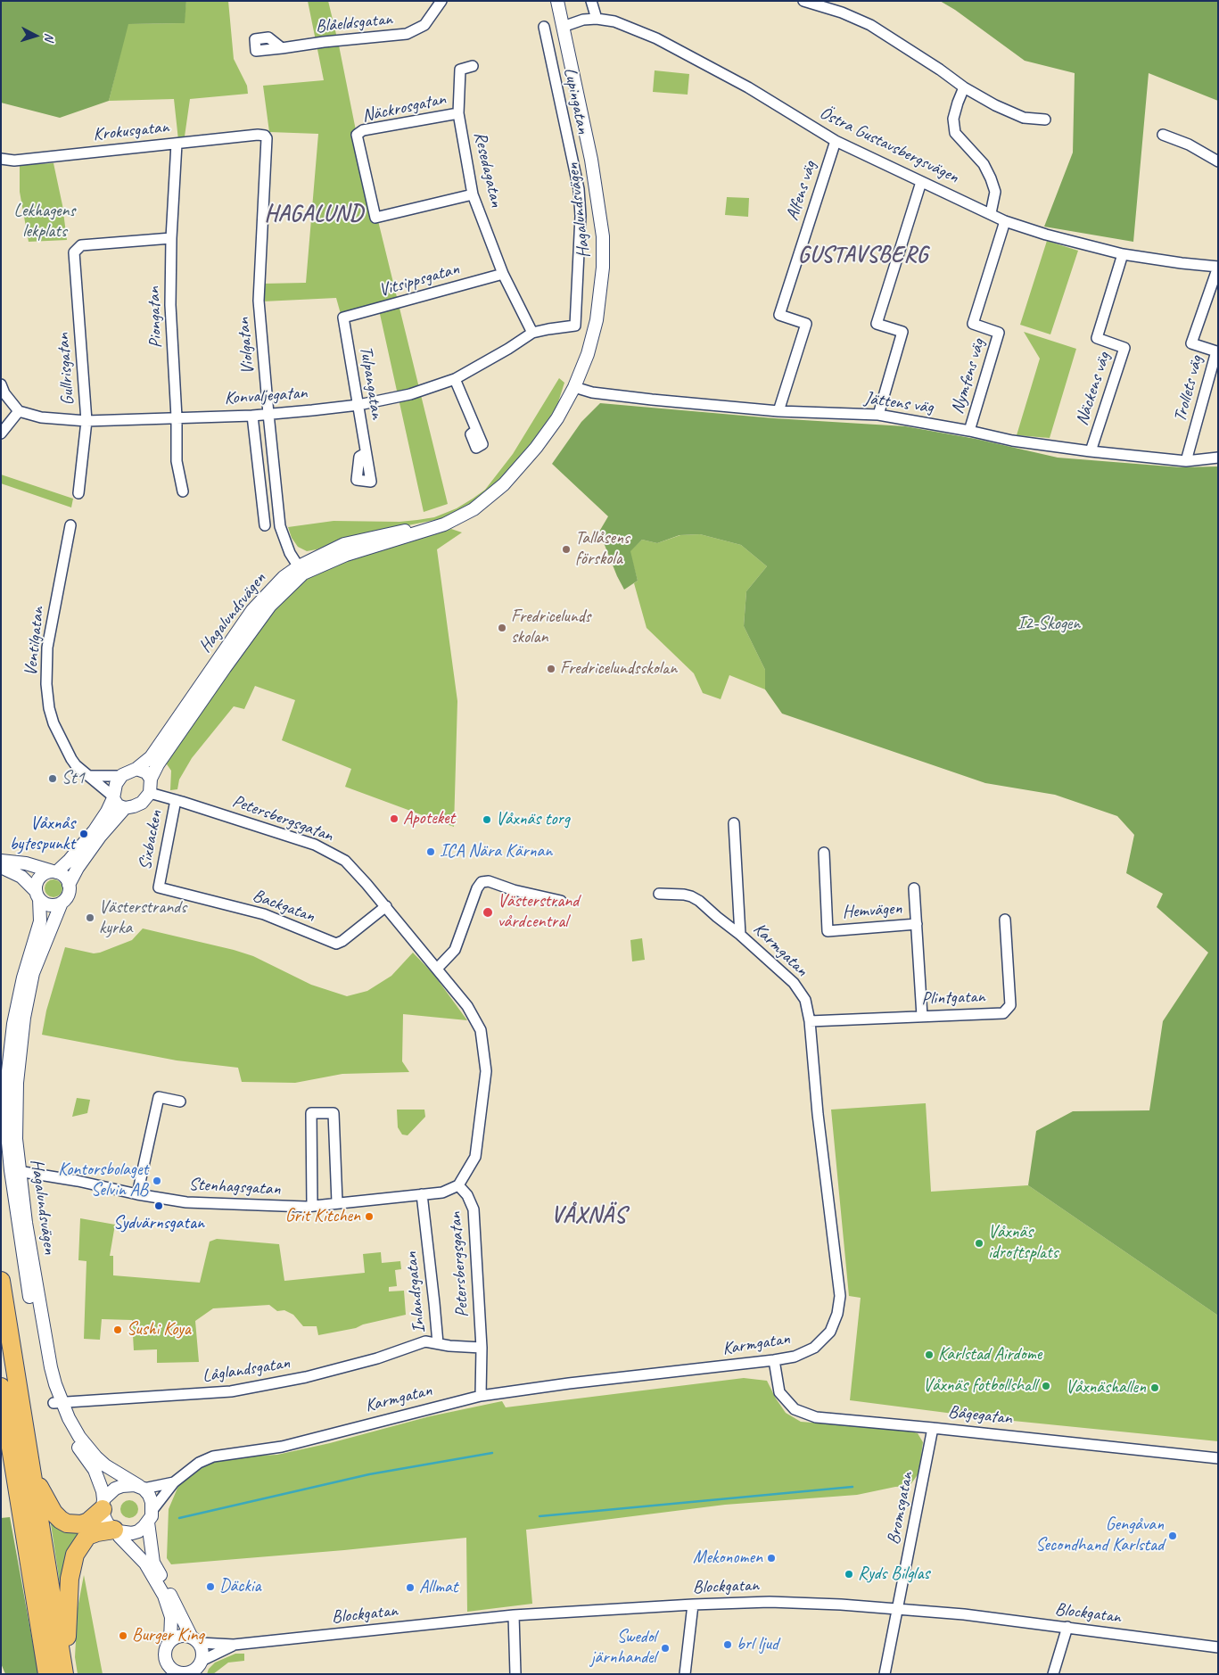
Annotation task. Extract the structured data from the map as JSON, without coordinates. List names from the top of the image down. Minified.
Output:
{"streets":{"street":["Blåeldsgatan","Lupingatan","Näckrosgatan","Krokusgatan","Östra Gustavsbergsvägen","Resedagatan","Alfens väg","Hagalundsvägen","Vitsippsgatan","Piongatan","Violgatan","Gullrisgatan","Nymfens väg","Tulpangatan","Näckens väg","Trollets väg","Konvaljegatan","Jättens väg","Ventilgatan","Petersbergsgatan","Sixbacken","Backgatan","Hemvägen","Karmgatan","Plintgatan","Stenhagsgatan","Inlandsgatan","Låglandsgatan","Bågegatan","Bromsgatan","Blockgatan"]},"crossings":[["Lupingatan","Resedagatan"],["Lupingatan","Konvaljegatan"],["Näckrosgatan","Resedagatan"],["Krokusgatan","Piongatan"],["Krokusgatan","Violgatan"],["Östra Gustavsbergsvägen","Alfens väg"],["Östra Gustavsbergsvägen","Hagalundsvägen"],["Östra Gustavsbergsvägen","Nymfens väg"],["Östra Gustavsbergsvägen","Näckens väg"],["Östra Gustavsbergsvägen","Trollets väg"],["Resedagatan","Vitsippsgatan"],["Resedagatan","Konvaljegatan"],["Alfens väg","Jättens väg"],["Hagalundsvägen","Violgatan"],["Hagalundsvägen","Jättens väg"],["Hagalundsvägen","Ventilgatan"],["Hagalundsvägen","Petersbergsgatan"],["Hagalundsvägen","Karmgatan"],["Hagalundsvägen","Stenhagsgatan"],["Hagalundsvägen","Låglandsgatan"],["Hagalundsvägen","Blockgatan"],["Vitsippsgatan","Tulpangatan"],["Piongatan","Gullrisgatan"],["Piongatan","Konvaljegatan"],["Violgatan","Konvaljegatan"],["Gullrisgatan","Konvaljegatan"],["Nymfens väg","Jättens väg"],["Tulpangatan","Konvaljegatan"],["Näckens väg","Jättens väg"],["Trollets väg","Jättens väg"],["Ventilgatan","Petersbergsgatan"],["Petersbergsgatan","Sixbacken"],["Petersbergsgatan","Backgatan"],["Petersbergsgatan","Karmgatan"],["Petersbergsgatan","Stenhagsgatan"],["Petersbergsgatan","Inlandsgatan"],["Sixbacken","Backgatan"],["Hemvägen","Plintgatan"],["Karmgatan","Plintgatan"],["Karmgatan","Bågegatan"],["Stenhagsgatan","Inlandsgatan"],["Inlandsgatan","Låglandsgatan"],["Bågegatan","Bromsgatan"],["Bromsgatan","Blockgatan"]],"districts":["HAGALUND","GUSTAVSBERG","VÅXNÄS"],"parks":["Lekhagens lekplats","I2-Skogen"],"places":["Tallåsens förskola","Fredricelunds skolan","Fredricelundsskolan","St1","Apoteket","Våxnäs torg","Våxnås bytespunkt","ICA Nära Kärnan","Västerstrand vårdcentral","Västerstrands kyrka","Kontorsbolaget Selvin AB","Sydvärnsgatan","Grit Kitchen","Våxnäs idrottsplats","Sushi Koya","Karlstad Airdome","Våxnäs fotbollshall","Våxnäshallen","Gengåvan Secondhand Karlstad","Mekonomen","Ryds Bilglas","Däckia","Allmat","Burger King","brl ljud","Swedol järnhandel"],"north":"right"}
